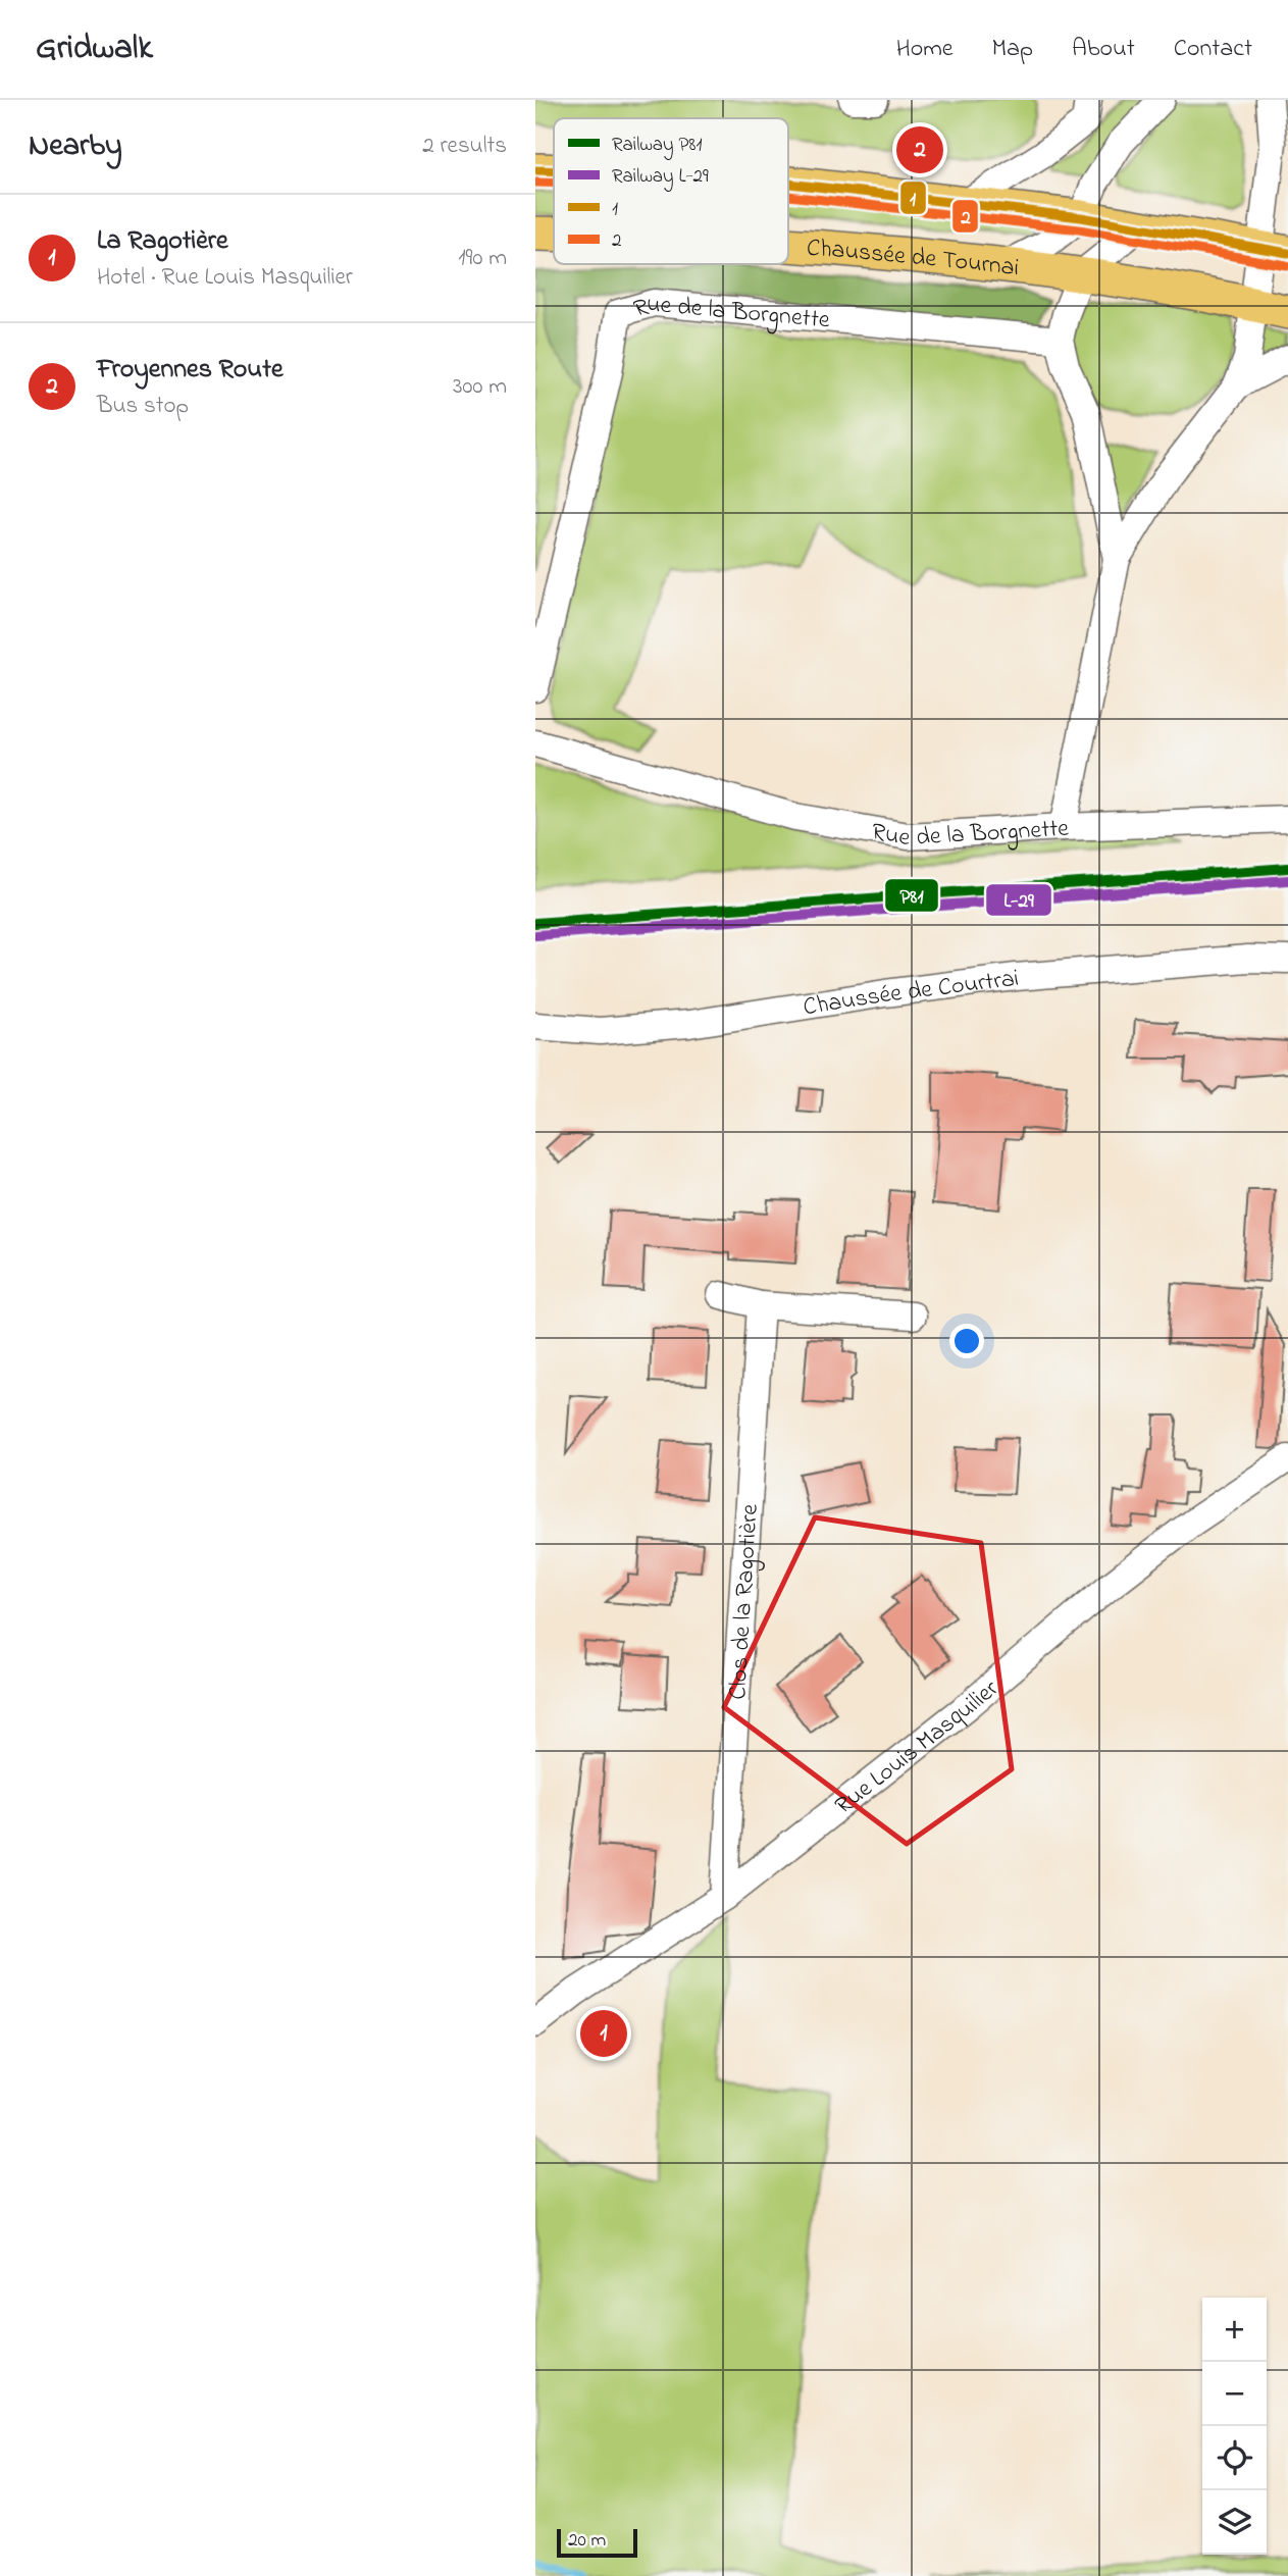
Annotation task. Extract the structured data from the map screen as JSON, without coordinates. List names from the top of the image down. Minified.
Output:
{"streets":{"main road":["Chaussée de Tournai"],"street":["Rue de la Borgnette","Chaussée de Courtrai","Clos de la Ragotière","Rue Louis Masquilier"]},"crossings":[["Clos de la Ragotière","Rue Louis Masquilier"]],"lines":["transit line 1","transit line 2","rail line P81","rail line L-29"],"legend":["Railway P81","Railway L-29","1","2"],"scale_bar":"20 m","page":{"header":"Gridwalk","nav":["Home","Map","About","Contact"],"heading":["Nearby","2 results"],"pins":["2","1"],"list":[{"mark":"1","name":"La Ragotière","note":"Hotel · Rue Louis Masquilier","value":"190 m"},{"mark":"2","name":"Froyennes Route","note":"Bus stop","value":"300 m"}],"map_buttons":["+","−"],"scale":"20 m"}}
